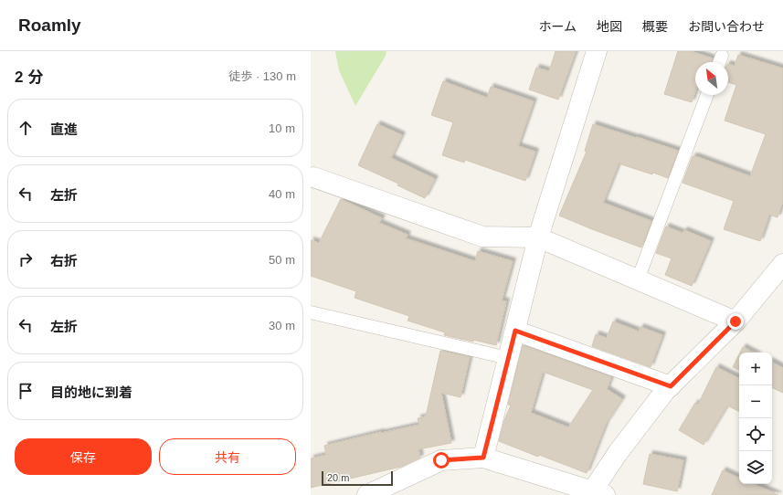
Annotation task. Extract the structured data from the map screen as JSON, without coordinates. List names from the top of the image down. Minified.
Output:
{"scale_bar":"20 m","north":"top left","page":{"header":"Roamly","nav":["ホーム","地図","概要","お問い合わせ"],"heading":["2 分","徒歩 · 130 m"],"list":[["直進","10 m"],["左折","40 m"],["右折","50 m"],["左折","30 m"],"目的地に到着"],"map_buttons":["+","−"],"buttons":["保存","共有"],"scale":"20 m"}}
